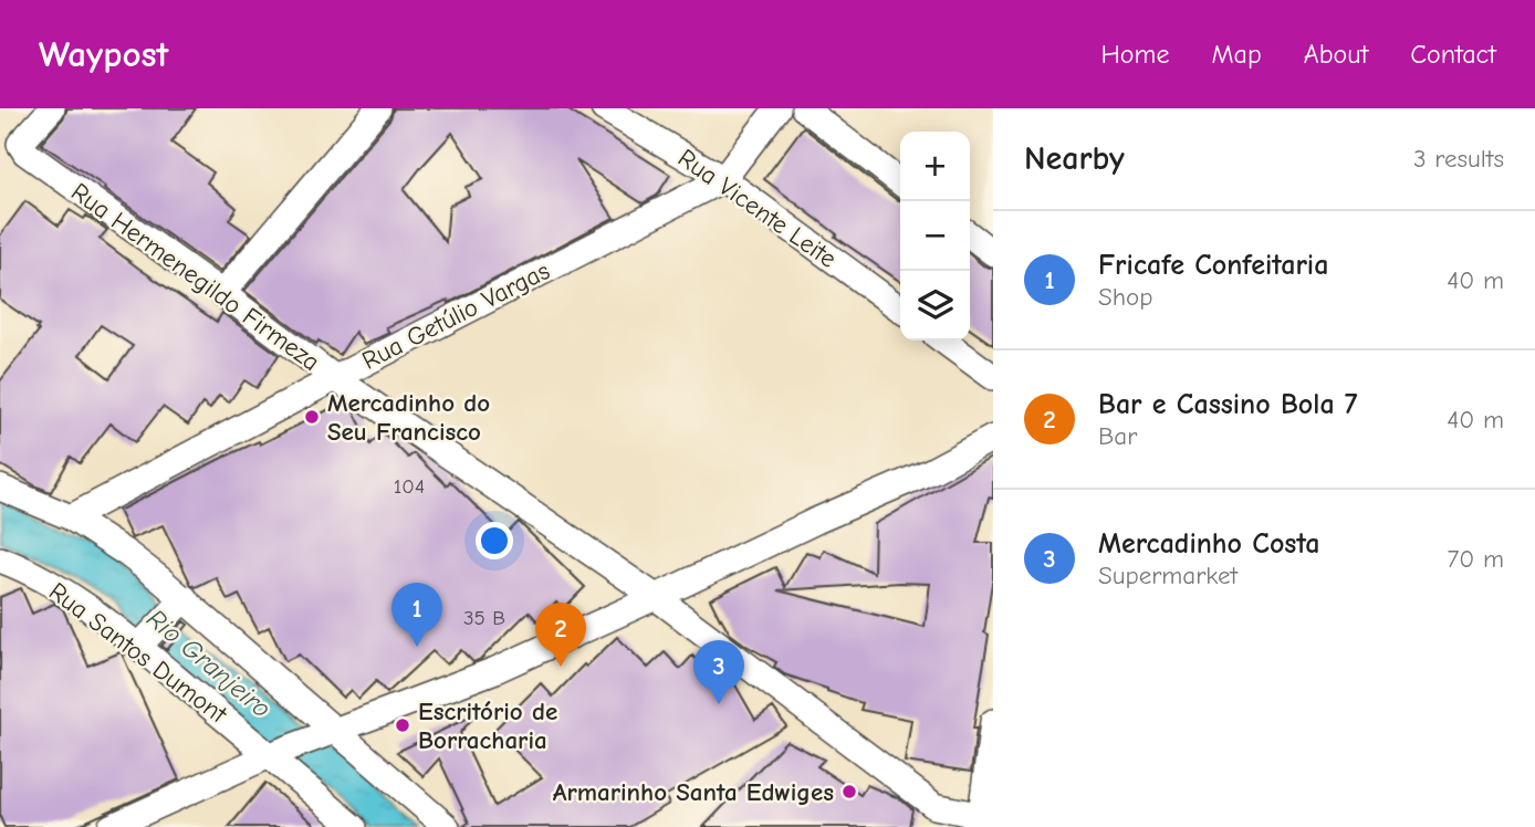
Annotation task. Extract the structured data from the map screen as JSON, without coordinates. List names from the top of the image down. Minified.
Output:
{"streets":{"street":["Rua Vicente Leite","Rua Hermenegildo Firmeza","Rua Getúlio Vargas","Rua Santos Dumont"]},"crossings":[["Rua Vicente Leite","Rua Getúlio Vargas"],["Rua Hermenegildo Firmeza","Rua Getúlio Vargas"]],"water":["Rio Granjeiro"],"places":["Mercadinho do Seu Francisco","Escritório de Borracharia","Armarinho Santa Edwiges"],"house_numbers":["104","35 B"],"page":{"header":"Waypost","nav":["Home","Map","About","Contact"],"heading":["Nearby","3 results"],"map_buttons":["+","−"],"list":[{"mark":"1","name":"Fricafe Confeitaria","note":"Shop","value":"40 m"},{"mark":"2","name":"Bar e Cassino Bola 7","note":"Bar","value":"40 m"},{"mark":"3","name":"Mercadinho Costa","note":"Supermarket","value":"70 m"}],"pins":["1","2","3"]}}
